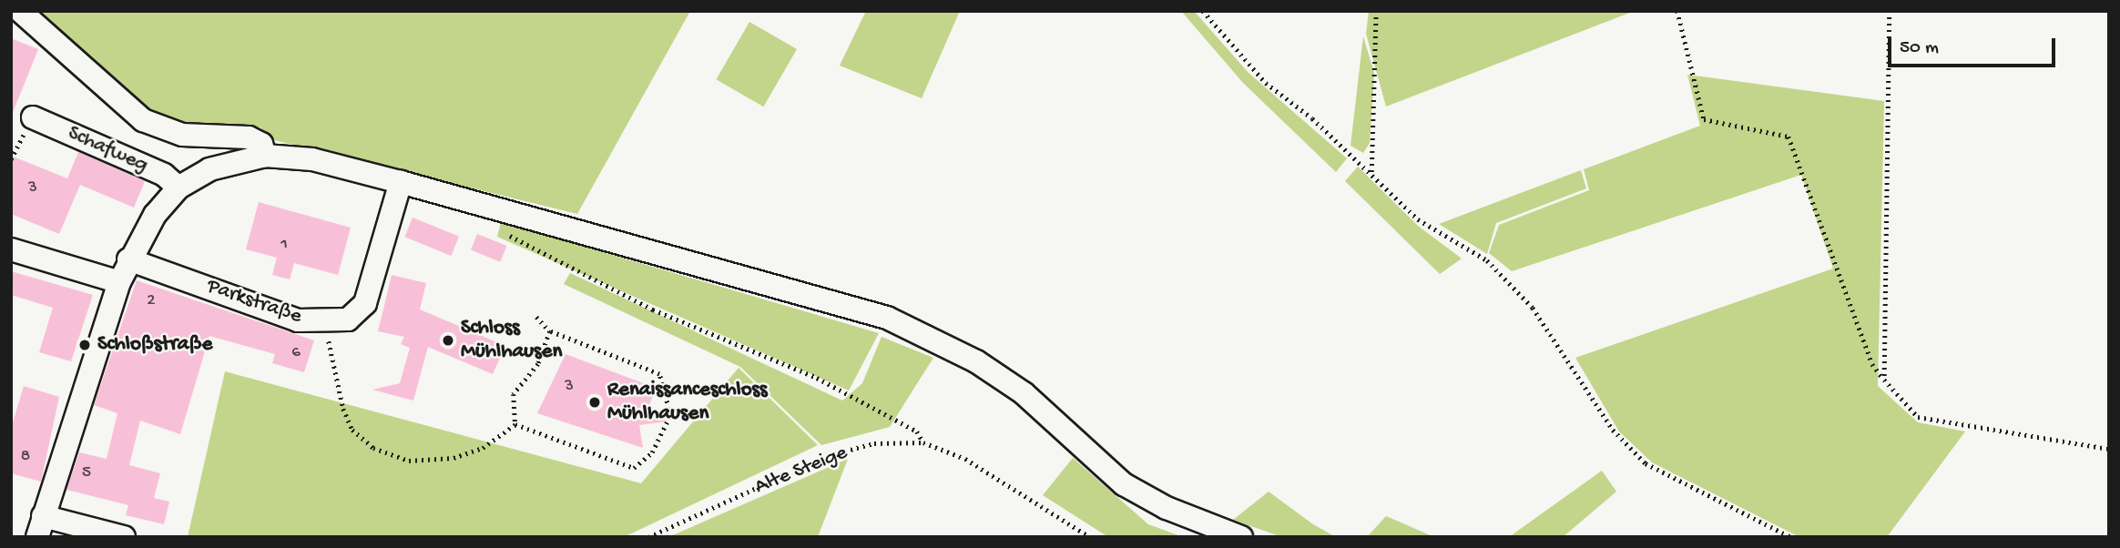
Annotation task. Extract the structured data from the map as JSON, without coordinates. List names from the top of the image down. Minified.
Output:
{"streets":{"street":["Schafweg","Parkstraße"],"path":["Alte Steige"]},"places":["Schloss Mühlhausen","Schloßstraße","Renaissanceschloss Mühlhausen"],"house_numbers":["3","1","2","6","3","8","5"],"scale_bar":"50 m"}
